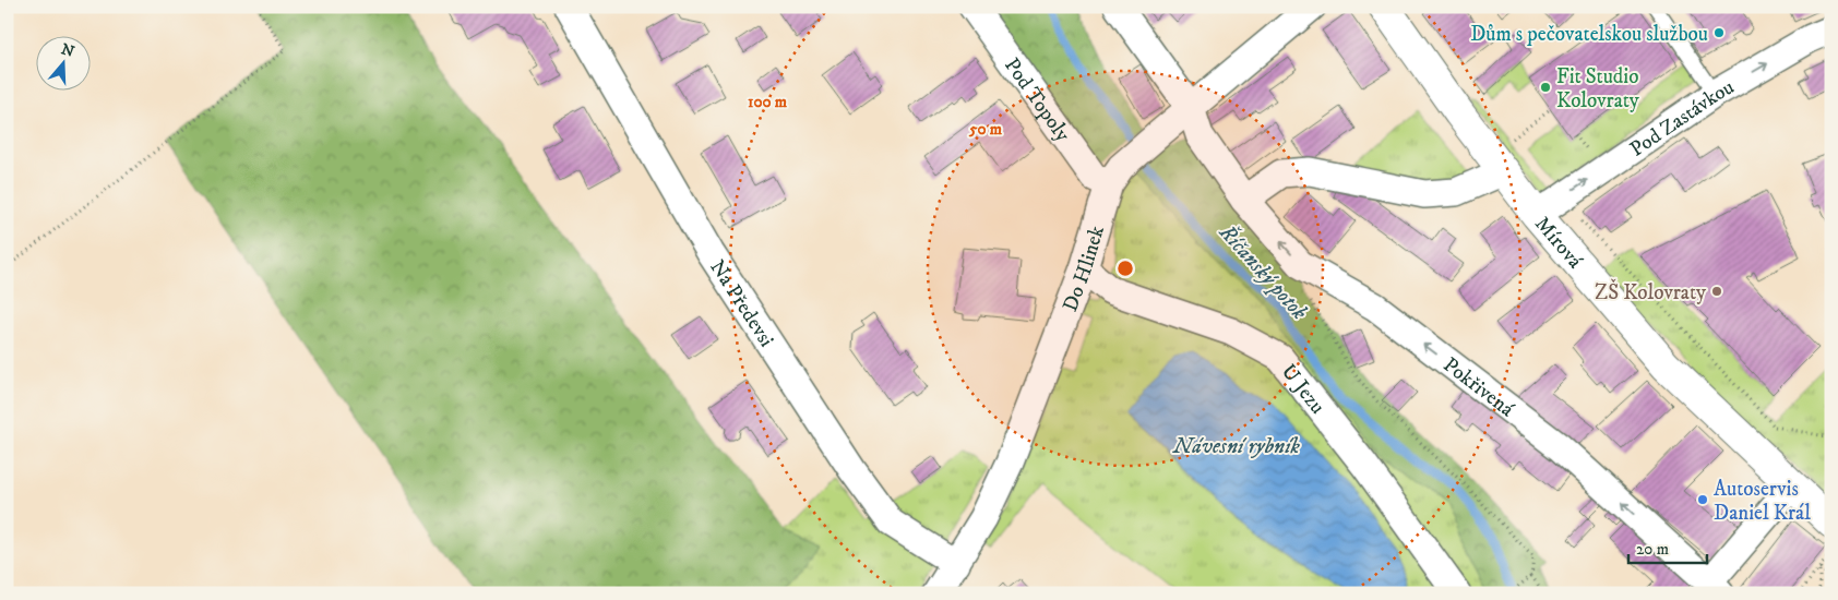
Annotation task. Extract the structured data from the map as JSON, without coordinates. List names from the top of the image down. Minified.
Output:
{"streets":{"street":["Pod Topoly","Pod Zastávkou","Mírová","Do Hlinek","Na Předevsi","Pokřivená","U Jezu"]},"crossings":[["Pod Topoly","Do Hlinek"],["Pod Zastávkou","Mírová"],["Mírová","Pokřivená"],["Do Hlinek","Na Předevsi"],["Do Hlinek","U Jezu"]],"one_way":["Pod Zastávkou","Pokřivená"],"water":["Říčanský potok","Návesní rybník"],"places":["Dům s pečovatelskou službou","Fit Studio Kolovraty","ZŠ Kolovraty","Autoservis Daniel Král"],"scale_bar":"20 m","north":"top","rings":["100 m","50 m"]}
